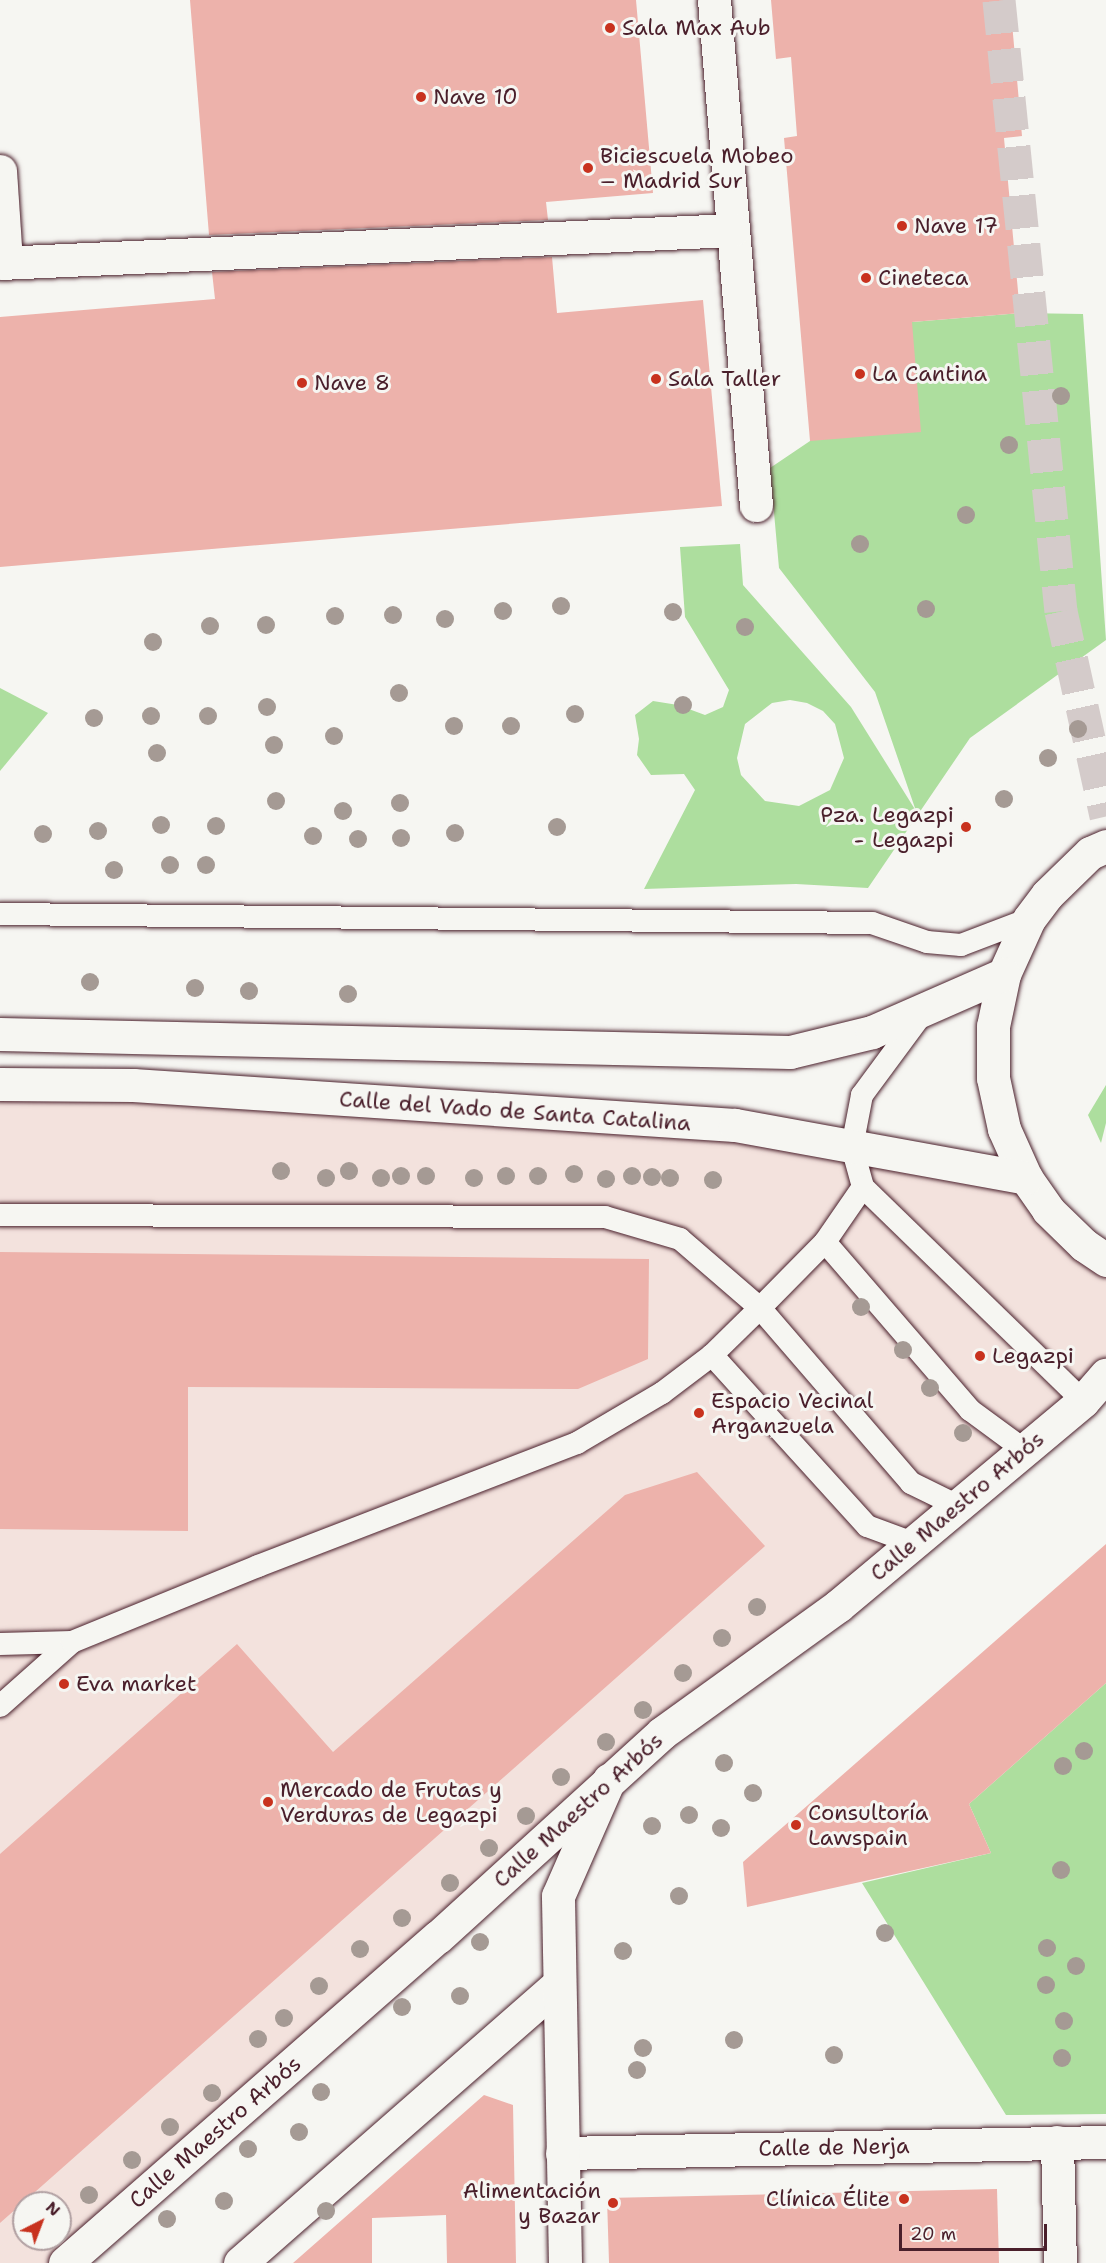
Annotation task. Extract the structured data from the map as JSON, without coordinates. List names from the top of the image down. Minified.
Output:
{"streets":{"street":["Calle del Vado de Santa Catalina","Calle Maestro Arbós","Calle de Nerja"]},"places":["Sala Max Aub","Nave 10","Biciescuela Mobeo – Madrid Sur","Nave 17","Cineteca","La Cantina","Sala Taller","Nave 8","Pza. Legazpi - Legazpi","Legazpi","Espacio Vecinal Arganzuela","Eva market","Mercado de Frutas y Verduras de Legazpi","Consultoría Lawspain","Clínica Élite","Alimentación y Bazar"],"scale_bar":"20 m","north":"top right"}
